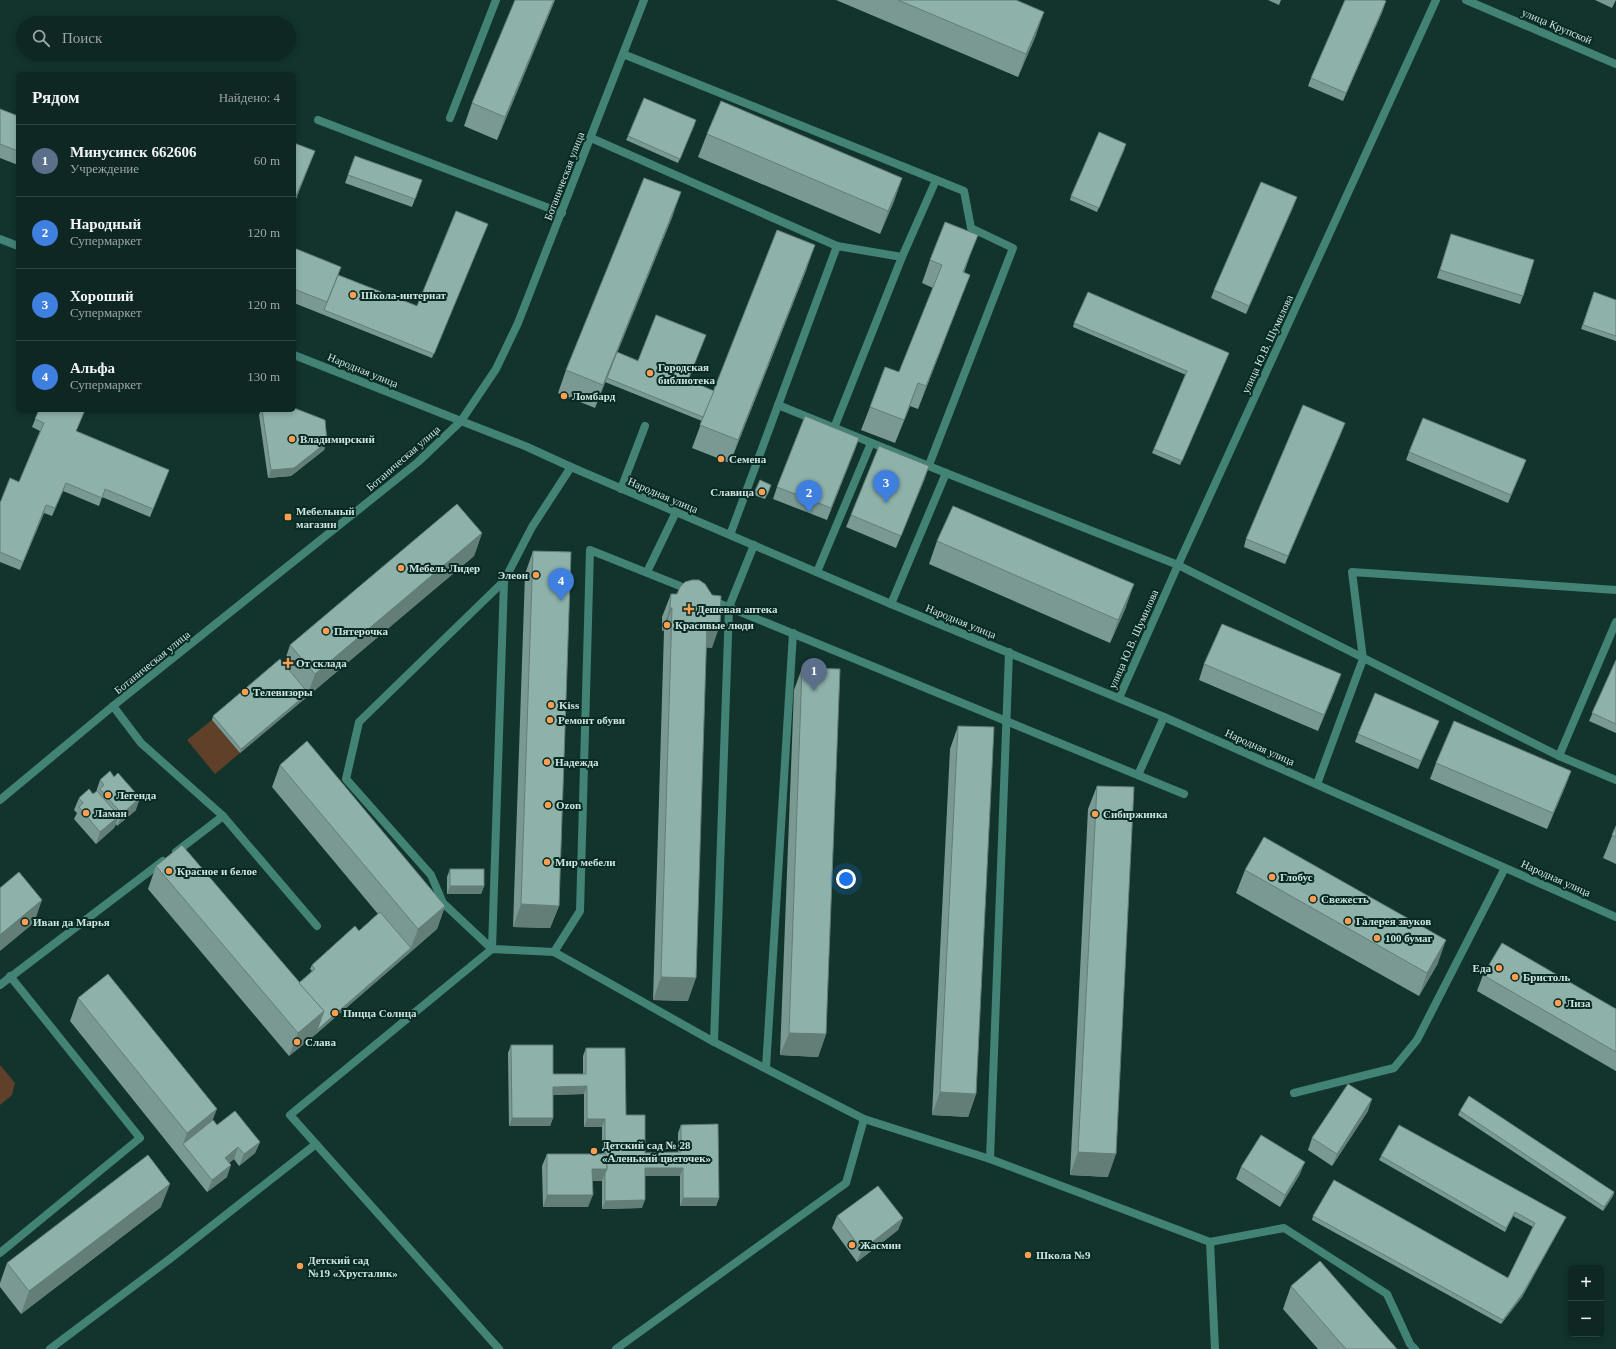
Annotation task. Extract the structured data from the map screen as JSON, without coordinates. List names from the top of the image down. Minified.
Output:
{"streets":{"street":["улица Крупской","Ботаническая улица","улица Ю.В. Шумилова","Народная улица"]},"crossings":[["Ботаническая улица","Народная улица"],["улица Ю.В. Шумилова","Народная улица"]],"places":{"other":["Школа-интернат","Городская библиотека","Ломбард","Владимирский","Семена","Славица","Мебель Лидер","Элеон","Красивые люди","Пятерочка","Телевизоры","Kiss","Ремонт обуви","Надежда","Легенда","Ozon","Ламан","Сибиржинка","Мир мебели","Красное и белое","Глобус","Свежесть","Галерея звуков","Иван да Марья","100 бумаг","Еда","Бристоль","Лиза","Пицца Солнца","Слава","Детский сад № 28 «Аленький цветочек»","Жасмин","Школа №9","Детский сад №19 «Хрусталик»"],"transit":["Мебельный магазин"],"health":["Дешевая аптека","От склада"]},"page":{"search":"Поиск","heading":["Рядом","Найдено: 4"],"list":[{"mark":"1","name":"Минусинск 662606","note":"Учреждение","value":"60 m"},{"mark":"2","name":"Народный","note":"Супермаркет","value":"120 m"},{"mark":"3","name":"Хороший","note":"Супермаркет","value":"120 m"},{"mark":"4","name":"Альфа","note":"Супермаркет","value":"130 m"}],"pins":["3","2","4","1"],"map_buttons":["+","−"]}}
